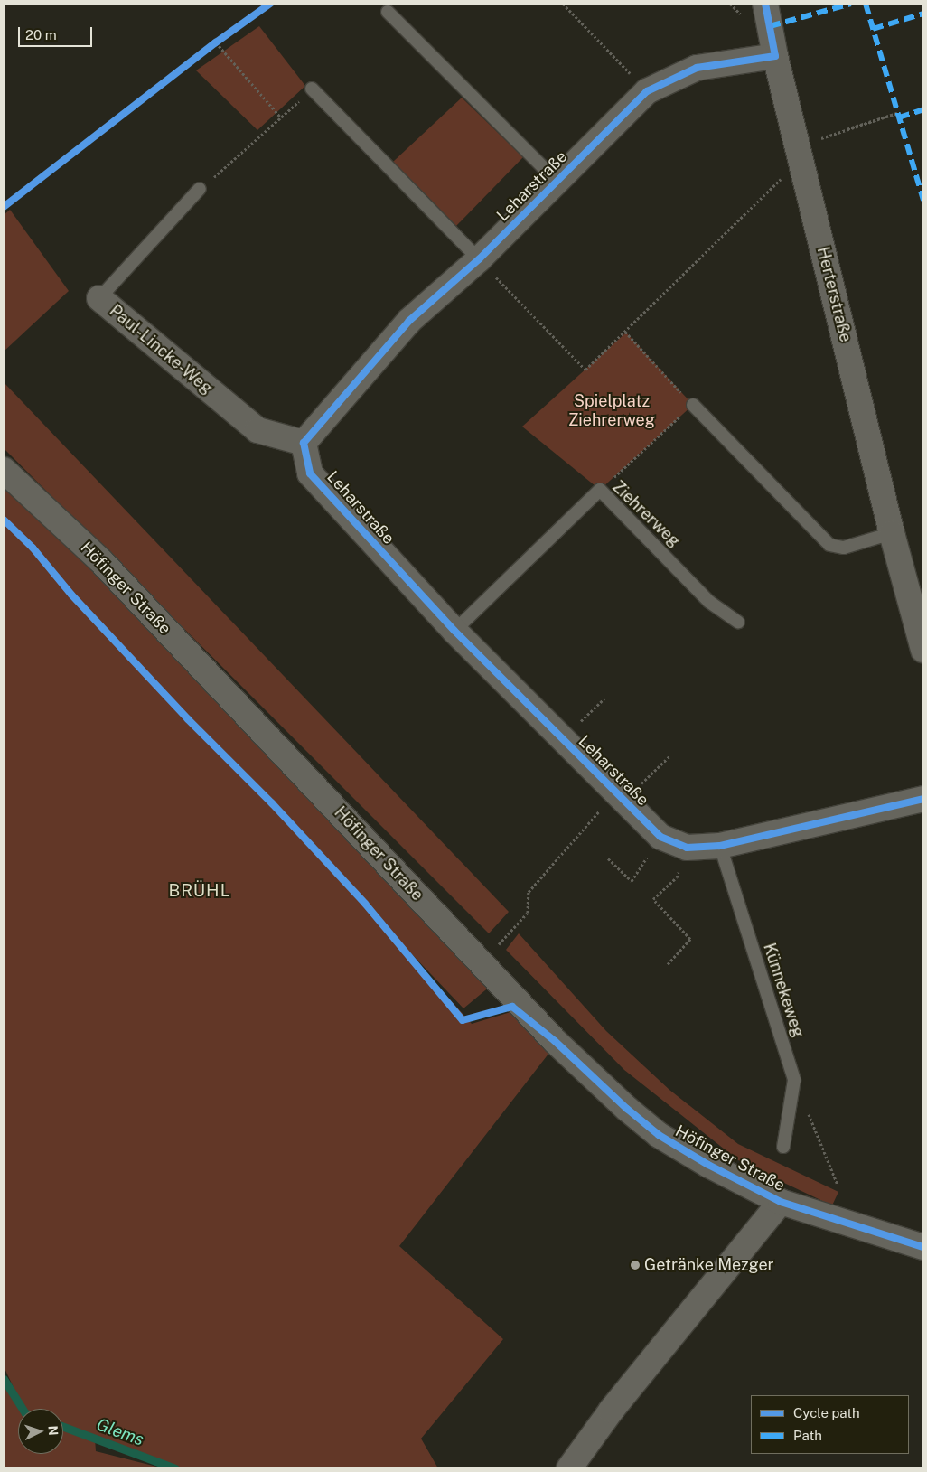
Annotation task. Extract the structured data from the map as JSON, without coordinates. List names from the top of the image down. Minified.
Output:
{"streets":{"street":["Leharstraße","Herterstraße","Paul-Lincke-Weg","Höfinger Straße"],"lane":["Ziehrerweg","Künnekeweg"]},"crossings":[["Leharstraße","Herterstraße"],["Leharstraße","Paul-Lincke-Weg"],["Leharstraße","Ziehrerweg"],["Leharstraße","Künnekeweg"]],"districts":["BRÜHL"],"water":["Glems"],"parks":["Spielplatz Ziehrerweg"],"places":["Getränke Mezger"],"legend":["Cycle path","Path"],"scale_bar":"20 m","north":"right"}
